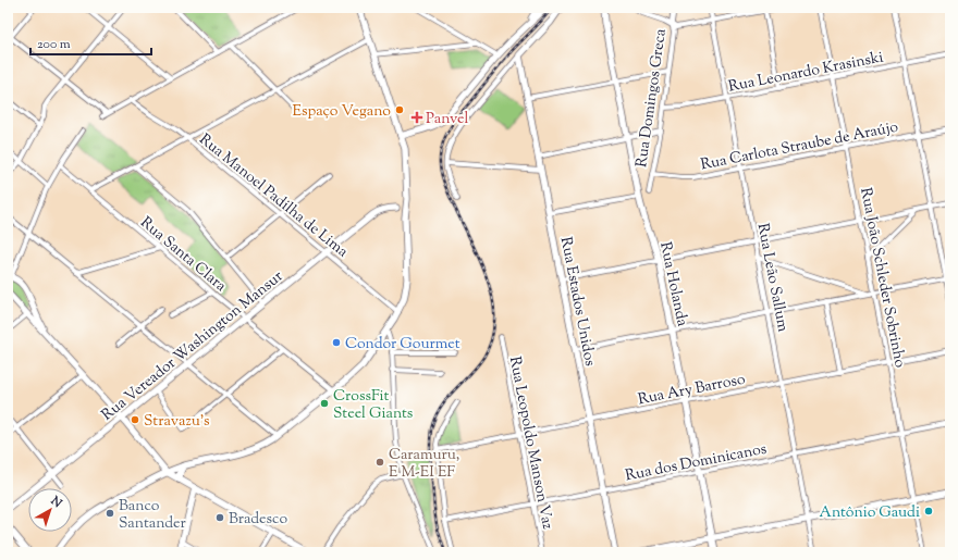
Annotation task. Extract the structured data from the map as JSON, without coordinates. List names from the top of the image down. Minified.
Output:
{"streets":{"main road":["Rua Holanda","Rua Estados Unidos","Rua Vereador Washington Mansur"],"street":["Rua Leonardo Krasinski","Rua Domingos Greca","Rua Carlota Straube de Araújo","Rua Manoel Padilha de Lima","Rua Santa Clara","Rua Leão Sallum","Rua João Schleder Sobrinho","Rua Ary Barroso","Rua Leopoldo Manson Vaz","Rua dos Dominicanos"]},"crossings":[["Rua Leonardo Krasinski","Rua Domingos Greca"],["Rua Leonardo Krasinski","Rua Leão Sallum"],["Rua Leonardo Krasinski","Rua João Schleder Sobrinho"],["Rua Domingos Greca","Rua Carlota Straube de Araújo"],["Rua Carlota Straube de Araújo","Rua Leão Sallum"],["Rua Carlota Straube de Araújo","Rua João Schleder Sobrinho"],["Rua Manoel Padilha de Lima","Rua Vereador Washington Mansur"],["Rua Santa Clara","Rua Vereador Washington Mansur"],["Rua Leão Sallum","Rua Ary Barroso"],["Rua Leão Sallum","Rua dos Dominicanos"],["Rua João Schleder Sobrinho","Rua Ary Barroso"],["Rua João Schleder Sobrinho","Rua dos Dominicanos"],["Rua Holanda","Rua Ary Barroso"],["Rua Holanda","Rua dos Dominicanos"],["Rua Estados Unidos","Rua Ary Barroso"],["Rua Estados Unidos","Rua dos Dominicanos"],["Rua Ary Barroso","Rua Leopoldo Manson Vaz"],["Rua Leopoldo Manson Vaz","Rua dos Dominicanos"]],"places":{"other":["Espaço Vegano","Condor Gourmet","CrossFit Steel Giants","Stravazu's","Caramuru, E M-EI EF","Antônio Gaudi","Banco Santander","Bradesco"],"health":["Panvel"]},"scale_bar":"200 m","north":"top right"}
